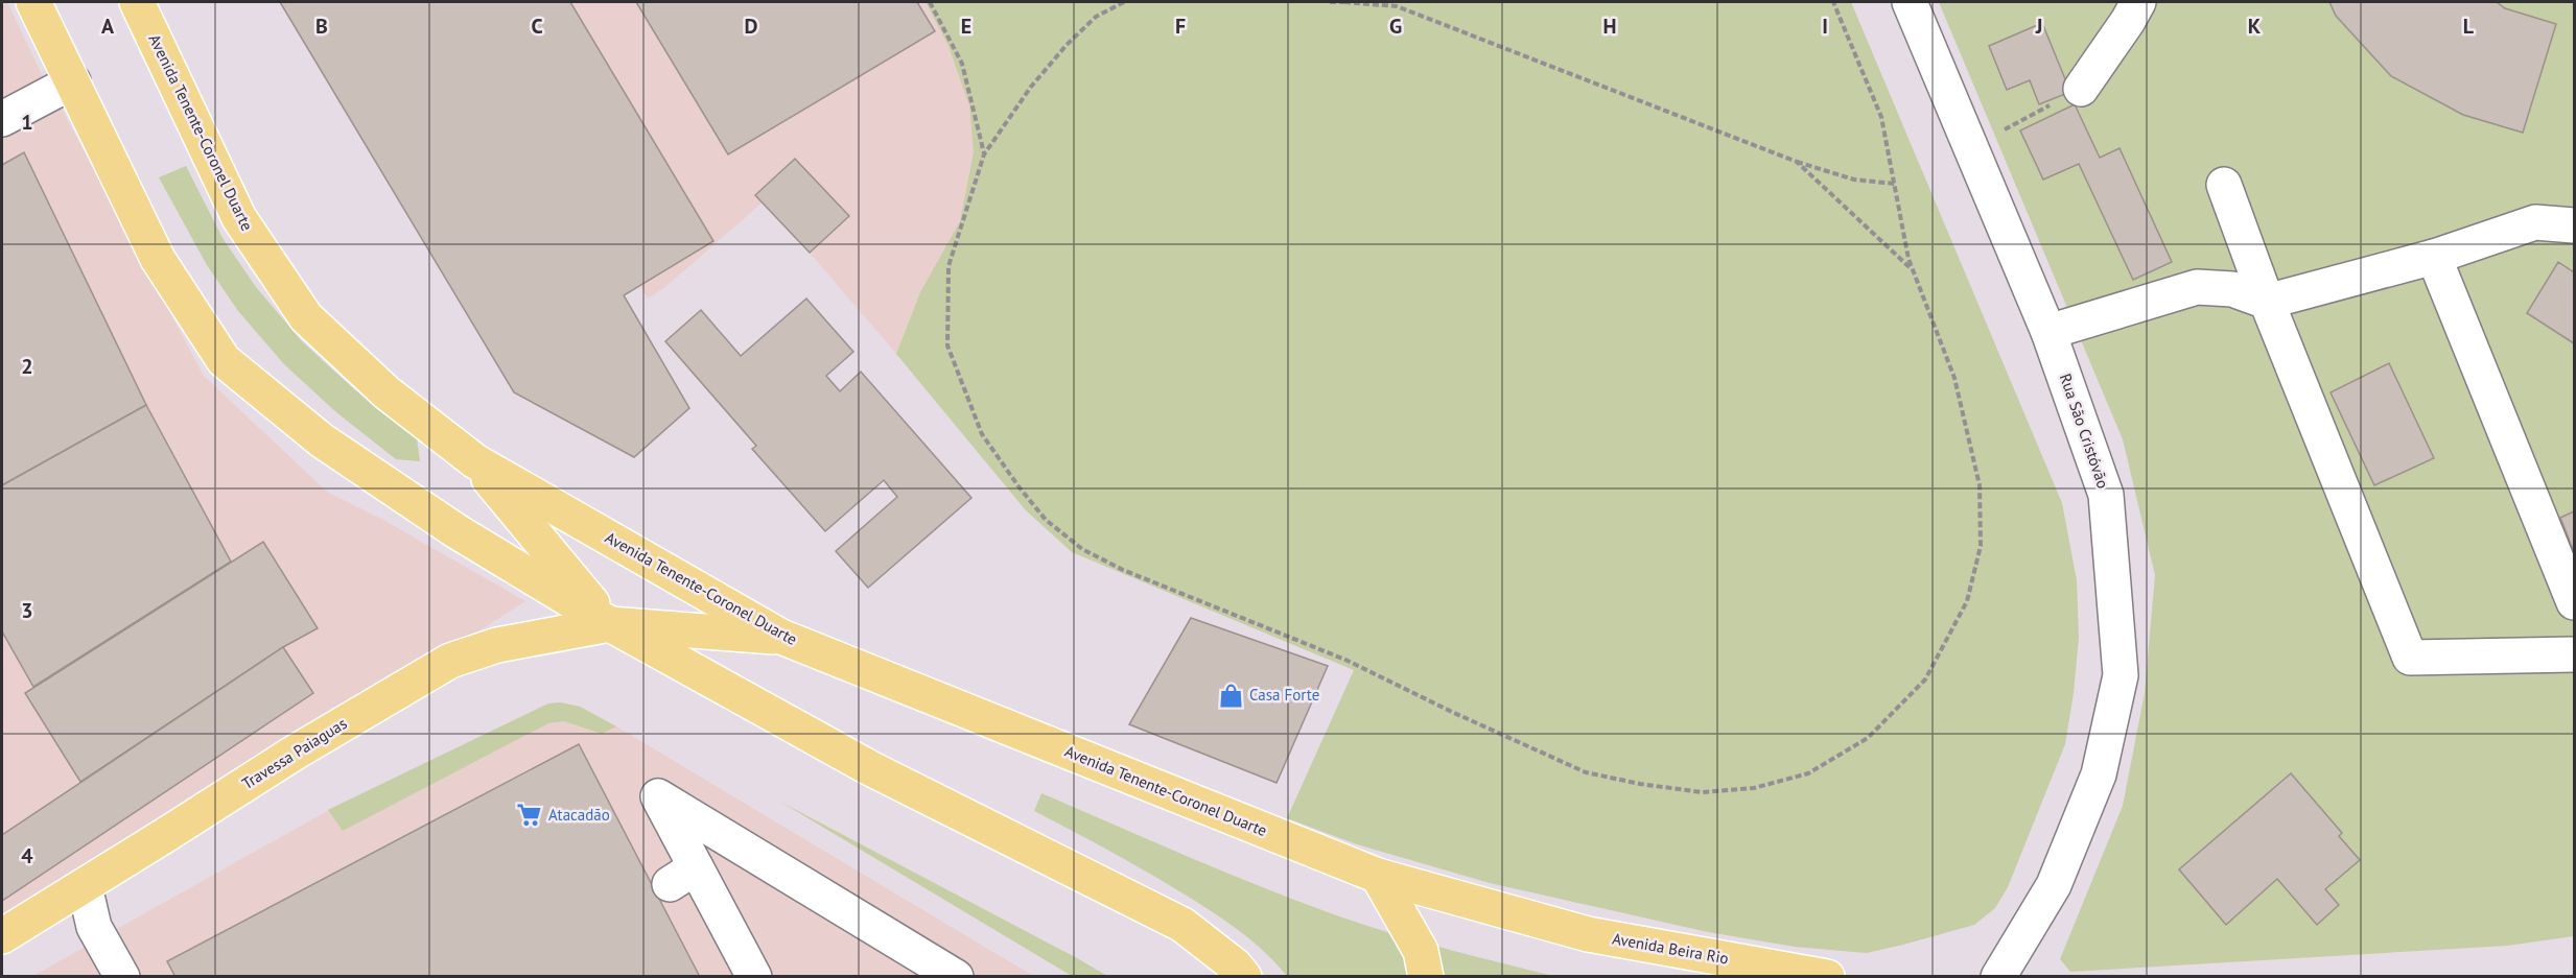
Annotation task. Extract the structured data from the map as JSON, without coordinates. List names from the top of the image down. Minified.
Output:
{"streets":{"main road":["Avenida Tenente-Coronel Duarte","Travessa Paiaguas","Avenida Beira Rio"],"street":["Rua São Cristóvão"]},"crossings":[["Avenida Tenente-Coronel Duarte","Avenida Beira Rio"]],"places":{"shop":["Casa Forte"],"supermarket":["Atacadão"]},"grid":{"columns":["A","B","C","D","E","F","G","H","I","J","K","L"],"rows":["1","2","3","4"]}}
